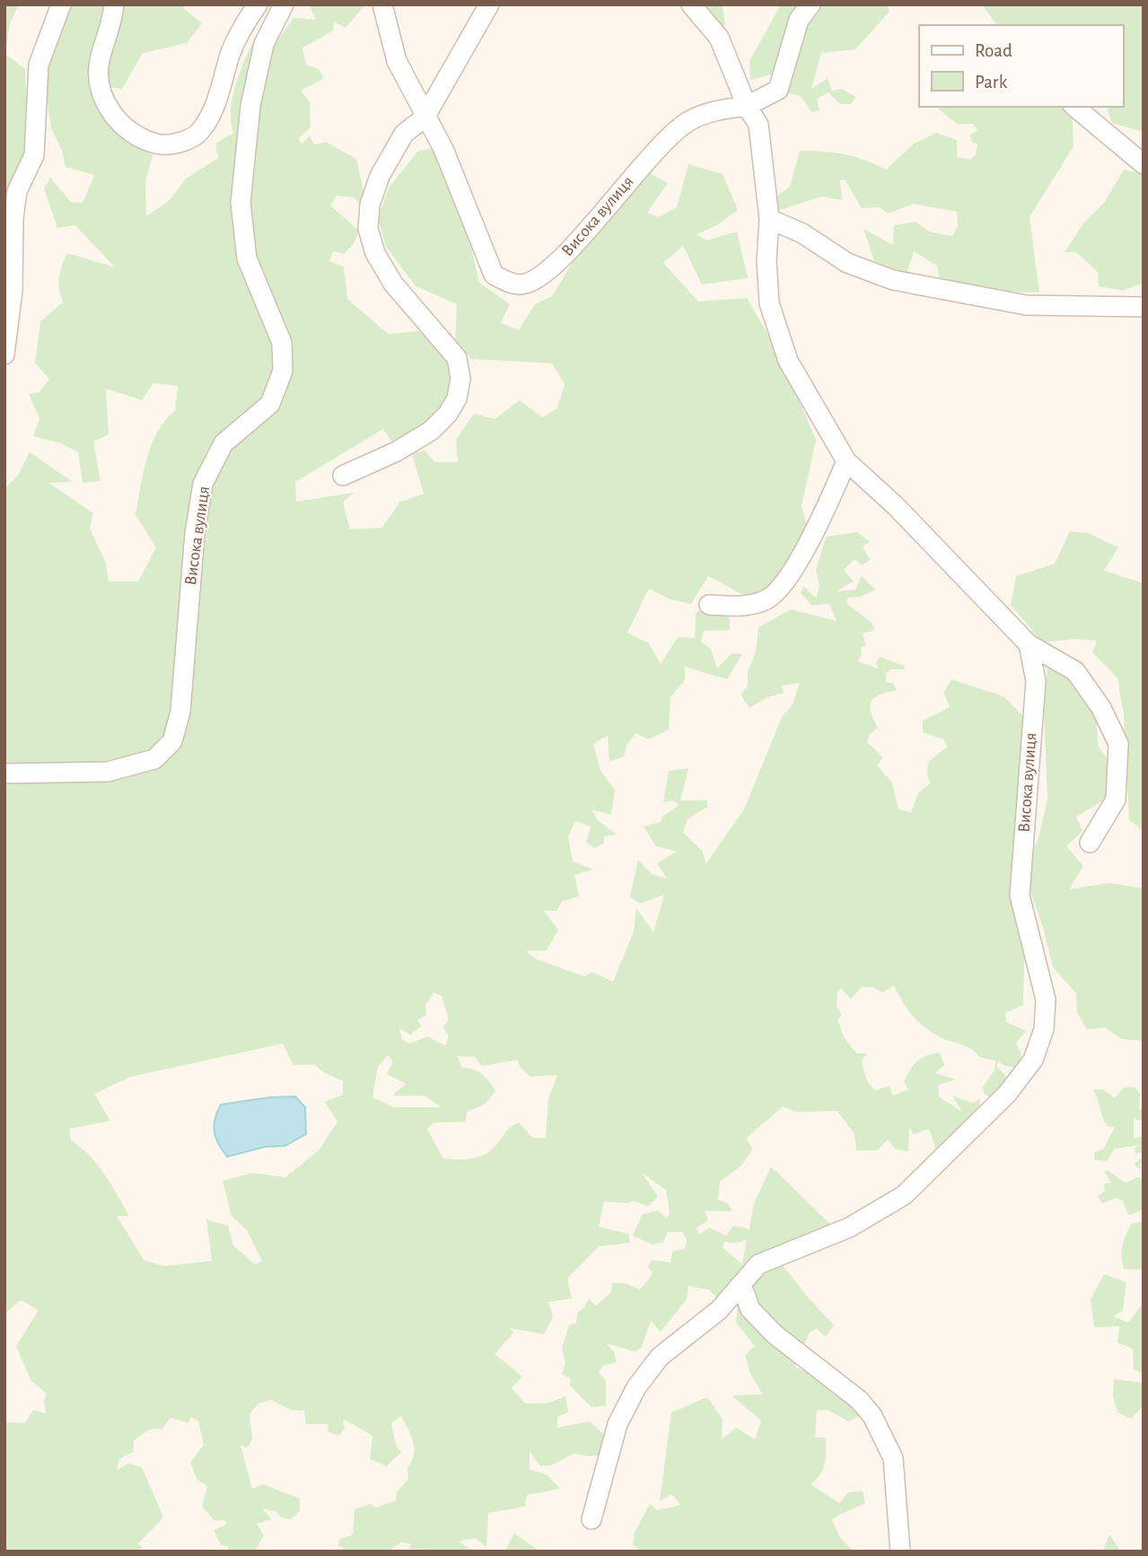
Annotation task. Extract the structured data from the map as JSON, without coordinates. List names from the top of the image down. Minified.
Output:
{"streets":{"street":["Висока вулиця"]},"legend":["Road","Park"]}
